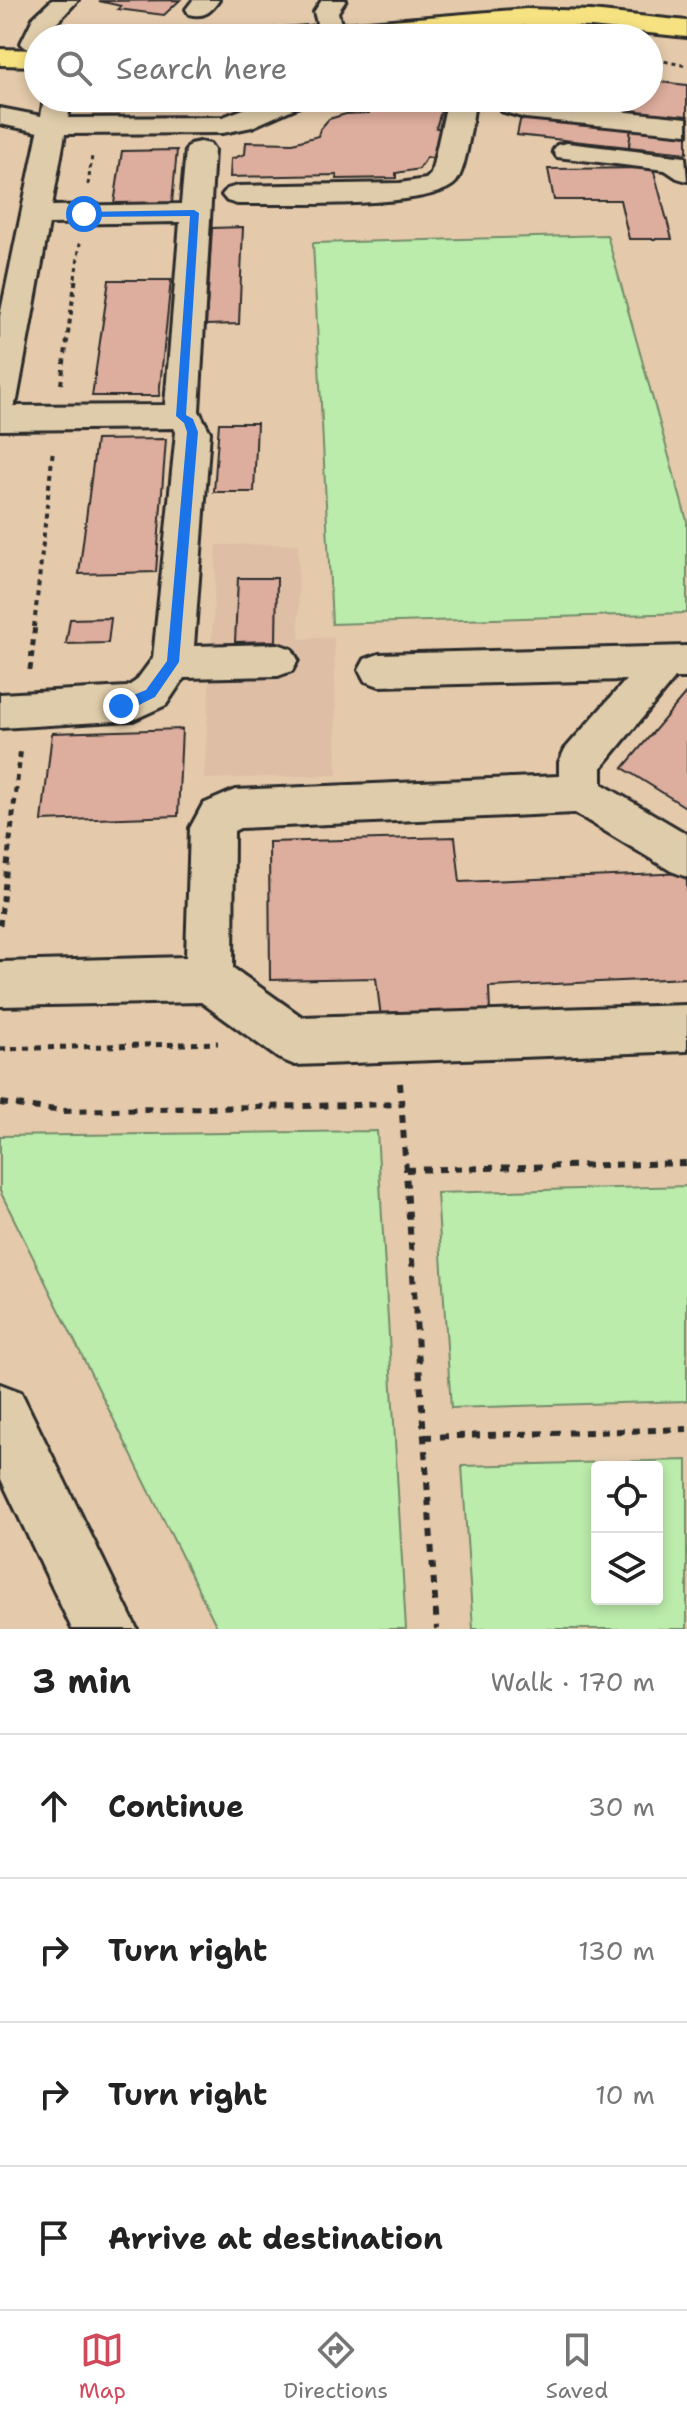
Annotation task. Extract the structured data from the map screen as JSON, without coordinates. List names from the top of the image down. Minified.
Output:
{"page":{"search":"Search here","heading":["3 min","Walk · 170 m"],"list":[["Continue","30 m"],["Turn right","130 m"],["Turn right","10 m"],"Arrive at destination"],"nav":["Map","Directions","Saved"]}}
